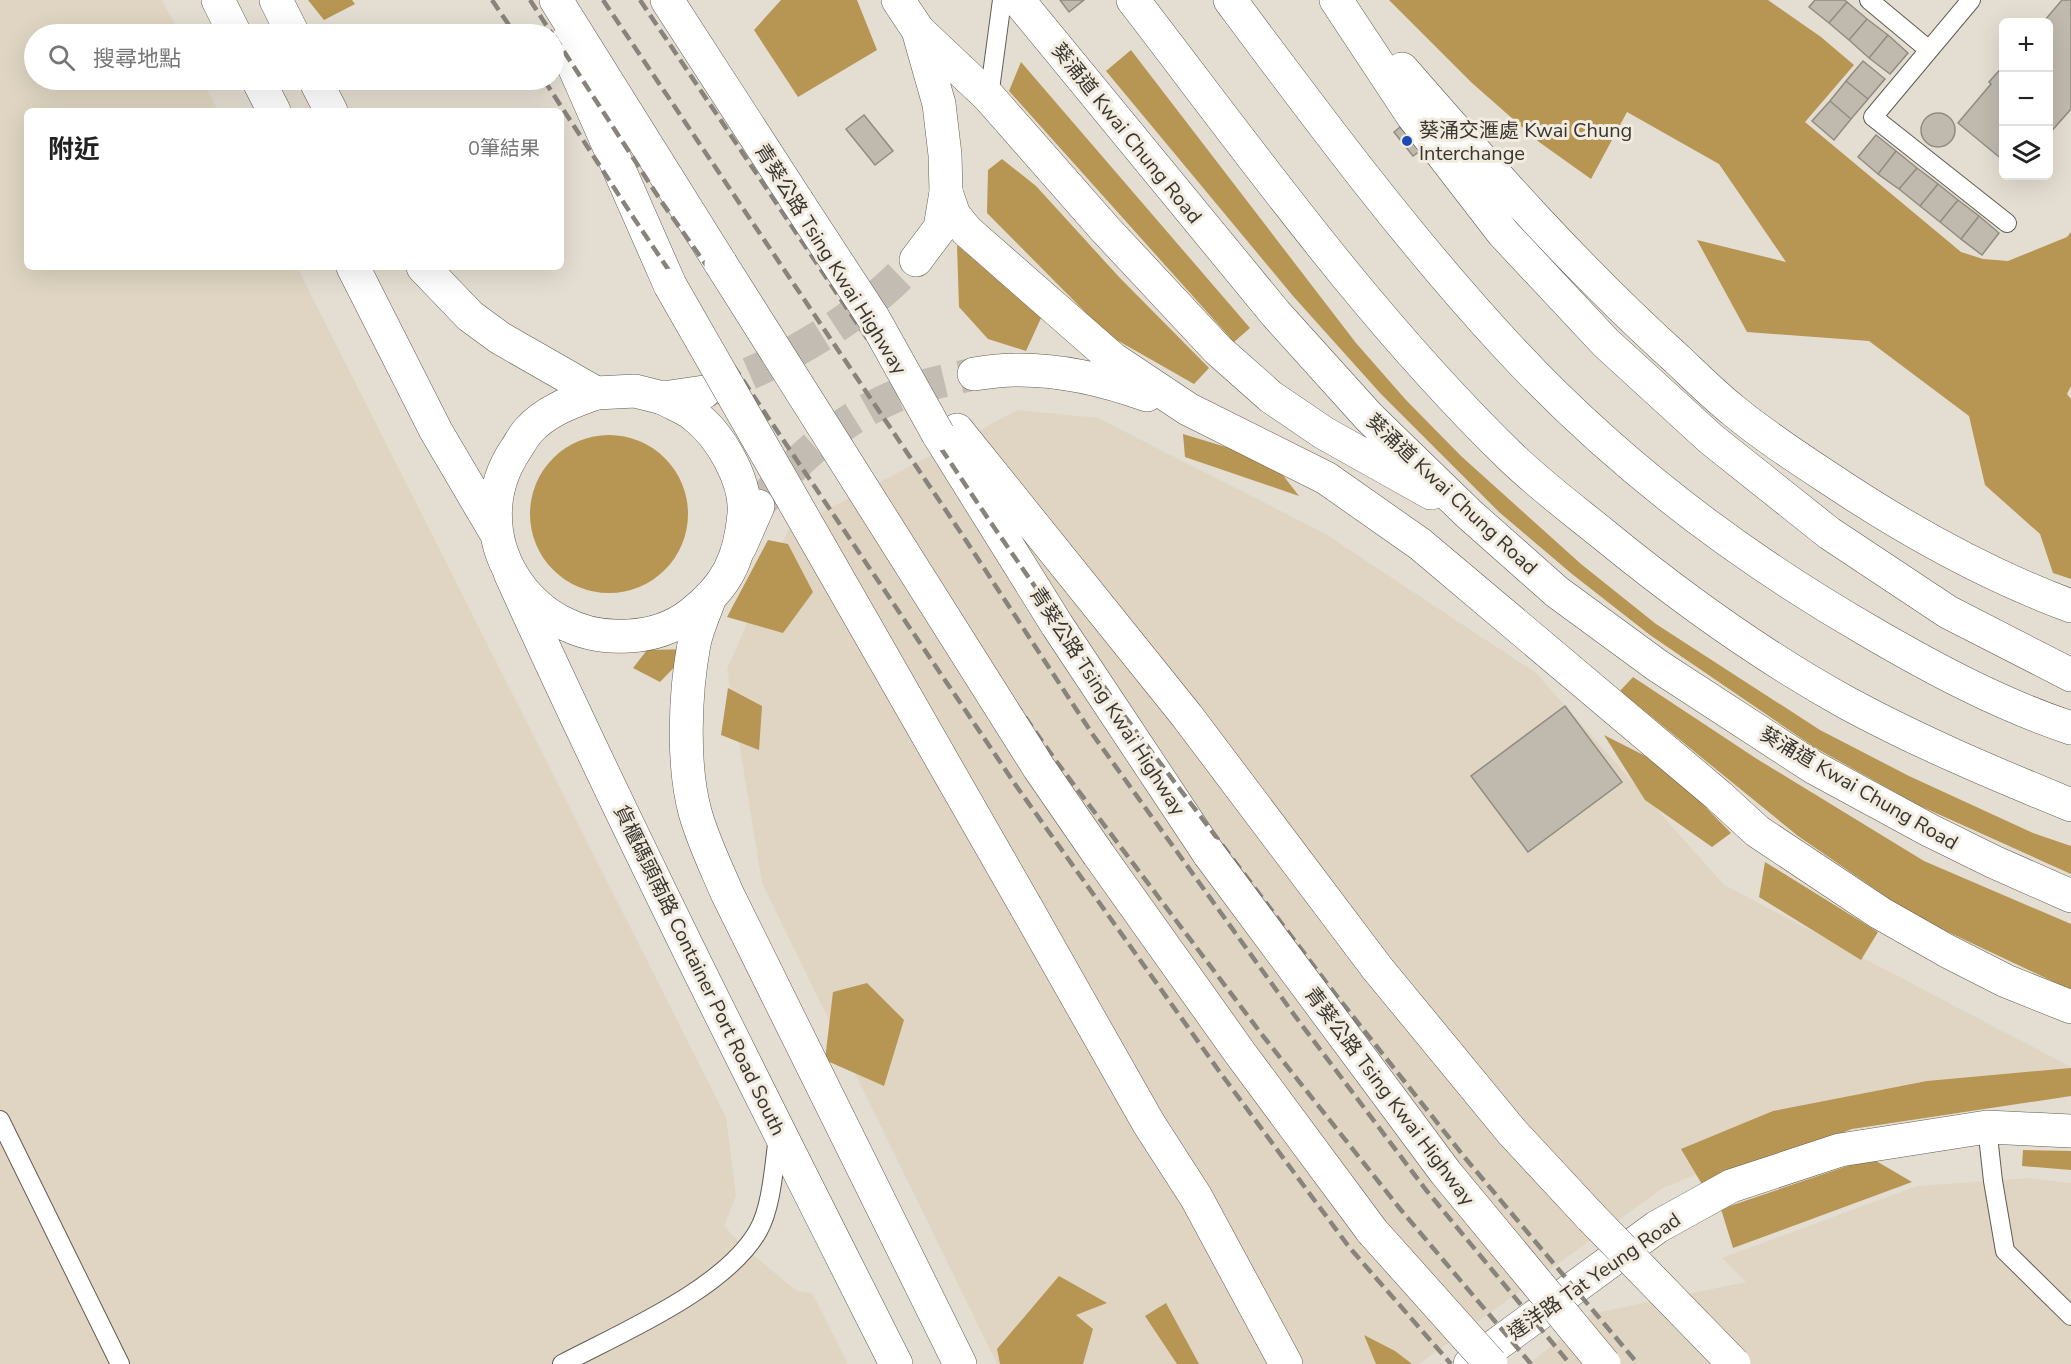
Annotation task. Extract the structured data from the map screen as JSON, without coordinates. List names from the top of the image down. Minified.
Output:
{"streets":{"main road":["葵涌道 Kwai Chung Road","青葵公路 Tsing Kwai Highway","貨櫃碼頭南路 Container Port Road South","達洋路 Tat Yeung Road"]},"places":["葵涌交滙處 Kwai Chung Interchange"],"page":{"map_buttons":["+","−"],"search":"搜尋地點","heading":["附近","0筆結果"]}}
